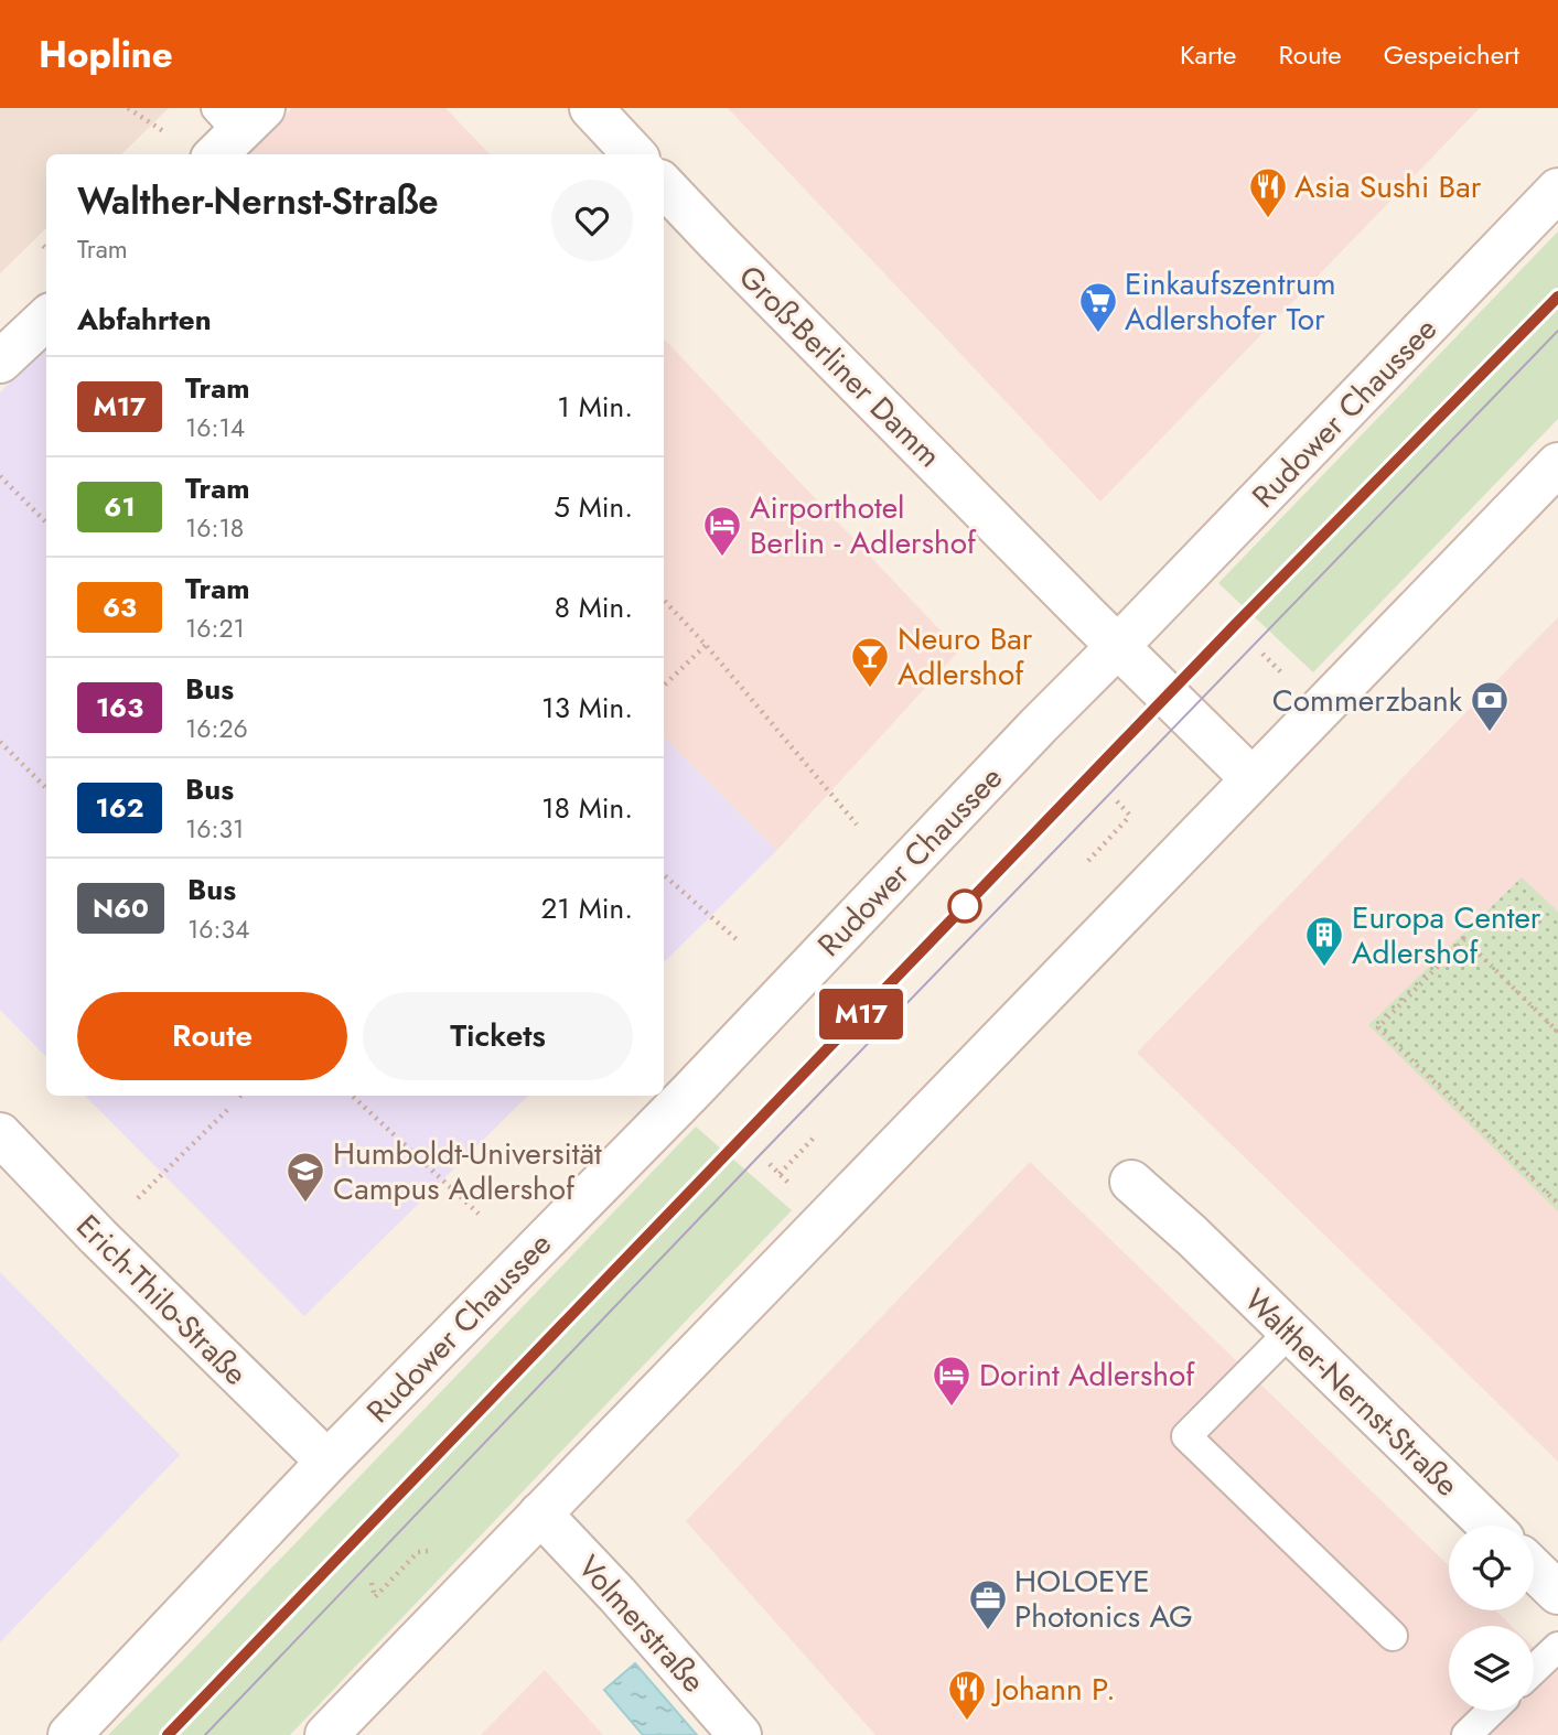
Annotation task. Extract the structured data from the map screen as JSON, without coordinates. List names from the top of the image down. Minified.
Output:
{"streets":{"main road":["Groß-Berliner Damm","Rudower Chaussee","Erich-Thilo-Straße","Walther-Nernst-Straße","Volmerstraße"]},"crossings":[["Groß-Berliner Damm","Rudower Chaussee"],["Rudower Chaussee","Erich-Thilo-Straße"]],"places":{"restaurant":["Asia Sushi Bar","Johann P."],"supermarket":["Einkaufszentrum Adlershofer Tor"],"hotel":["Airporthotel Berlin - Adlershof","Dorint Adlershof"],"bar":["Neuro Bar Adlershof"],"bank":["Commerzbank"],"building":["Europa Center Adlershof"],"school or university":["Humboldt-Universität Campus Adlershof"],"office":["HOLOEYE Photonics AG"]},"lines":["tram line M17"],"page":{"header":"Hopline","nav":["Karte","Route","Gespeichert"],"on_map":"M17","heading":[["Walther-Nernst-Straße","Tram"],"Abfahrten"],"list":[{"mark":"M17","name":"Tram","note":"16:14","value":"1 Min."},{"mark":"61","name":"Tram","note":"16:18","value":"5 Min."},{"mark":"63","name":"Tram","note":"16:21","value":"8 Min."},{"mark":"163","name":"Bus","note":"16:26","value":"13 Min."},{"mark":"162","name":"Bus","note":"16:31","value":"18 Min."},{"mark":"N60","name":"Bus","note":"16:34","value":"21 Min."}],"buttons":["Route","Tickets"]}}
